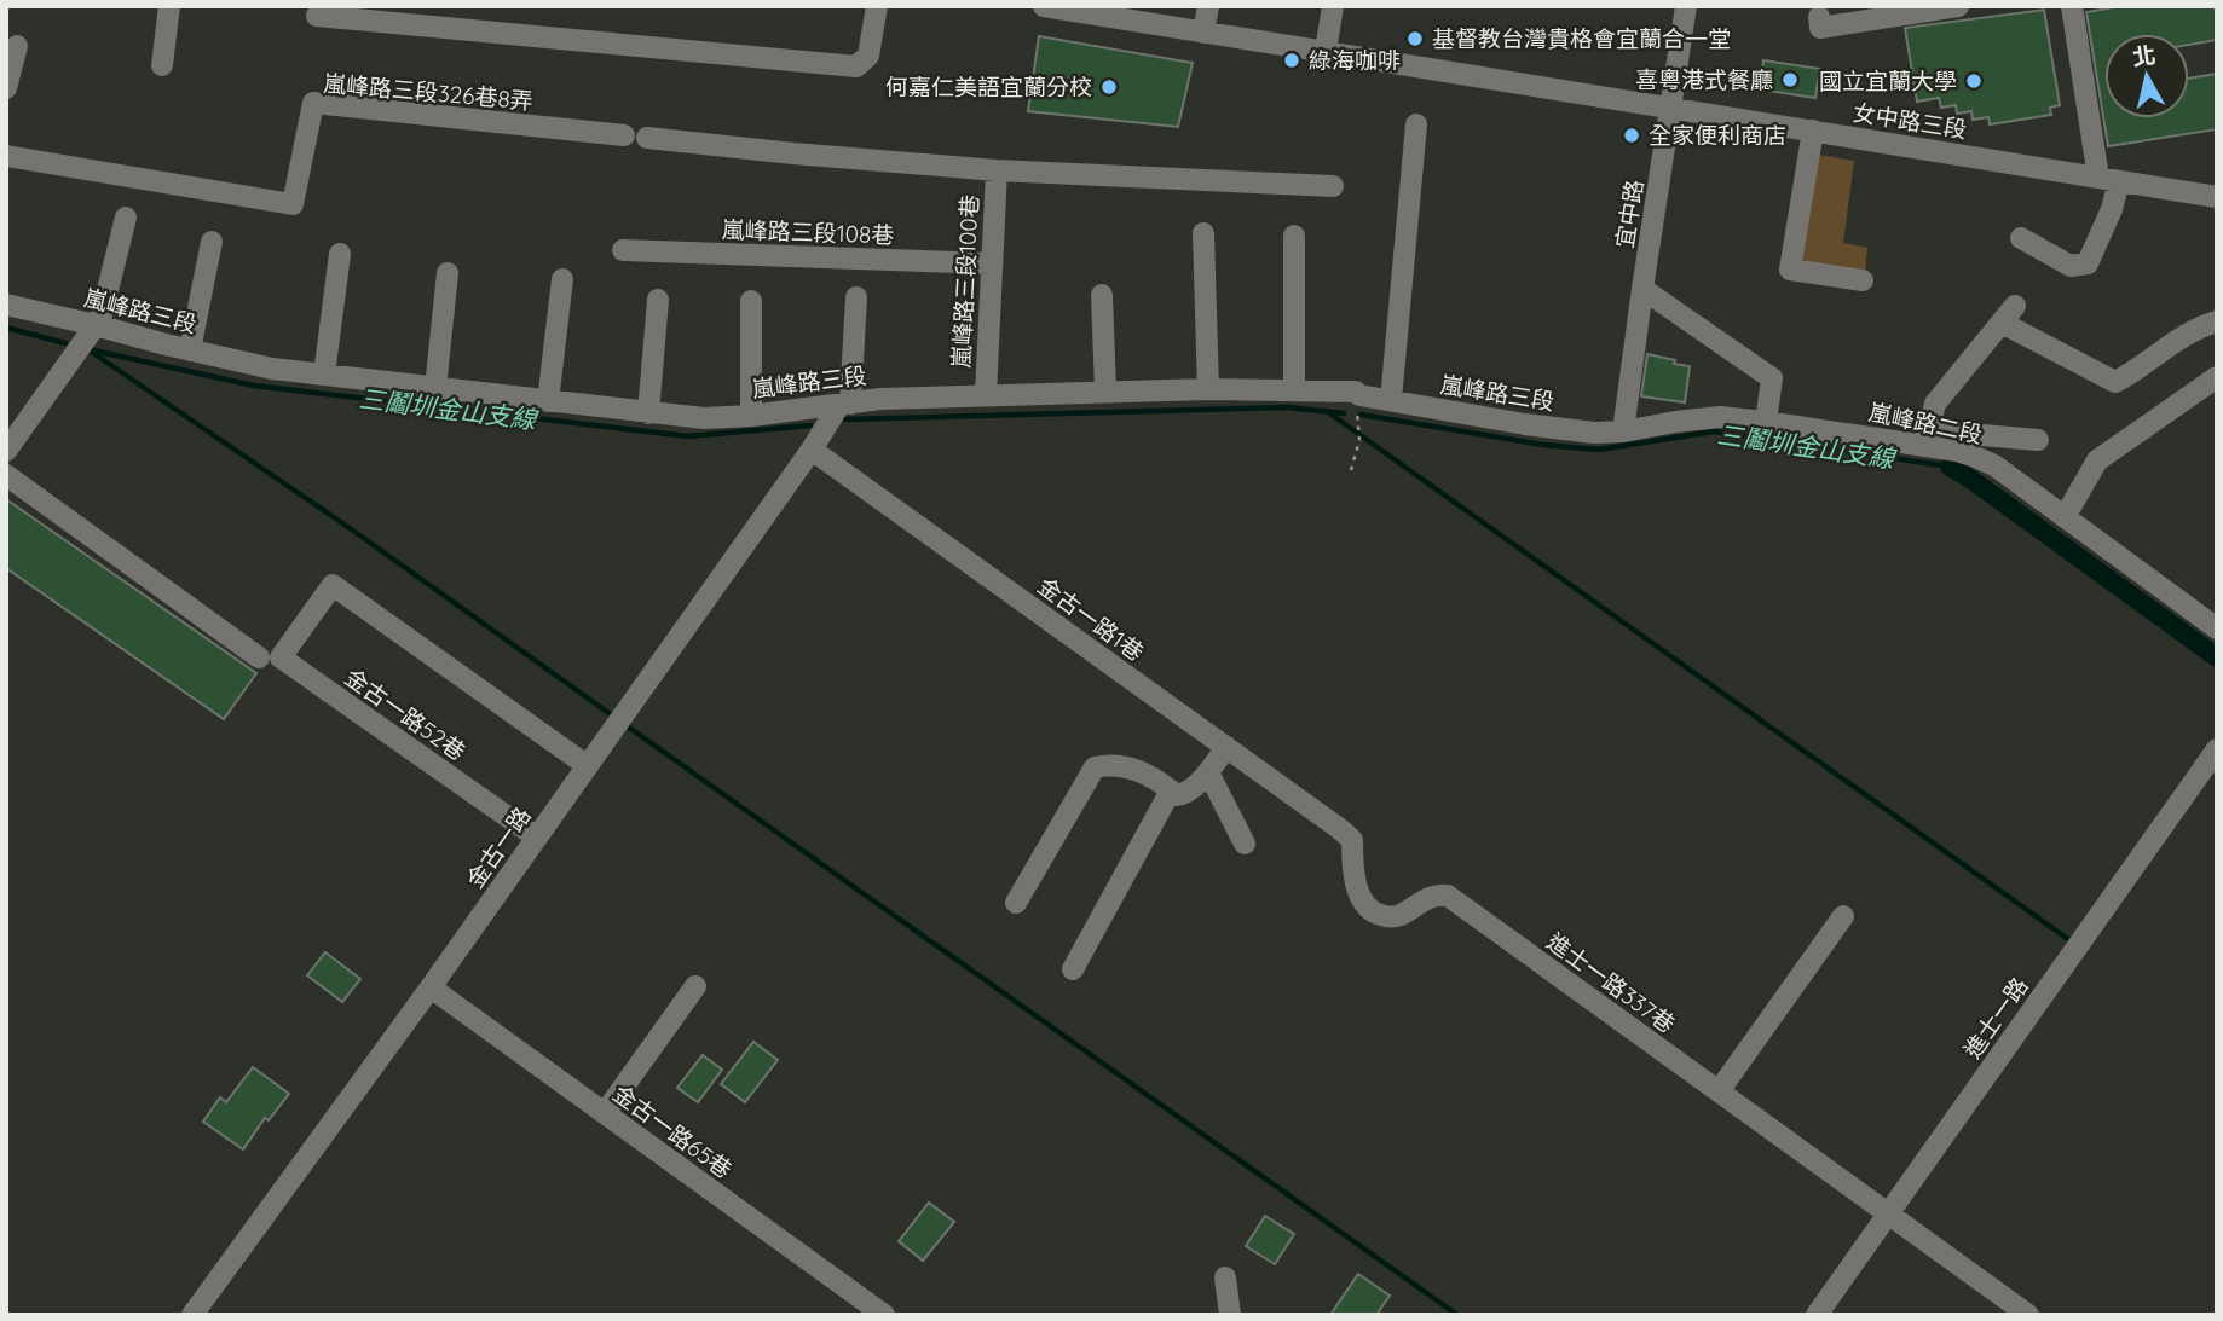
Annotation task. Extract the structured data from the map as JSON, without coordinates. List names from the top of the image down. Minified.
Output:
{"streets":{"street":["嵐峰路三段326巷8弄","女中路三段","宜中路","嵐峰路三段108巷","嵐峰路三段100巷","嵐峰路三段","嵐峰路二段","金古一路1巷","金古一路52巷","金古一路","進士一路337巷","進士一路","金古一路65巷"]},"crossings":[["女中路三段","宜中路"],["宜中路","嵐峰路三段"],["宜中路","嵐峰路二段"],["嵐峰路三段108巷","嵐峰路三段100巷"],["嵐峰路三段100巷","嵐峰路三段"],["嵐峰路三段","嵐峰路二段"],["嵐峰路三段","金古一路"],["金古一路1巷","金古一路"],["金古一路1巷","進士一路337巷"],["金古一路52巷","金古一路"],["金古一路","金古一路65巷"],["進士一路337巷","進士一路"]],"water":["三鬮圳金山支線"],"places":["基督教台灣貴格會宜蘭合一堂","綠海咖啡","喜粵港式餐廳","國立宜蘭大學","何嘉仁美語宜蘭分校","全家便利商店"],"north":"top"}
